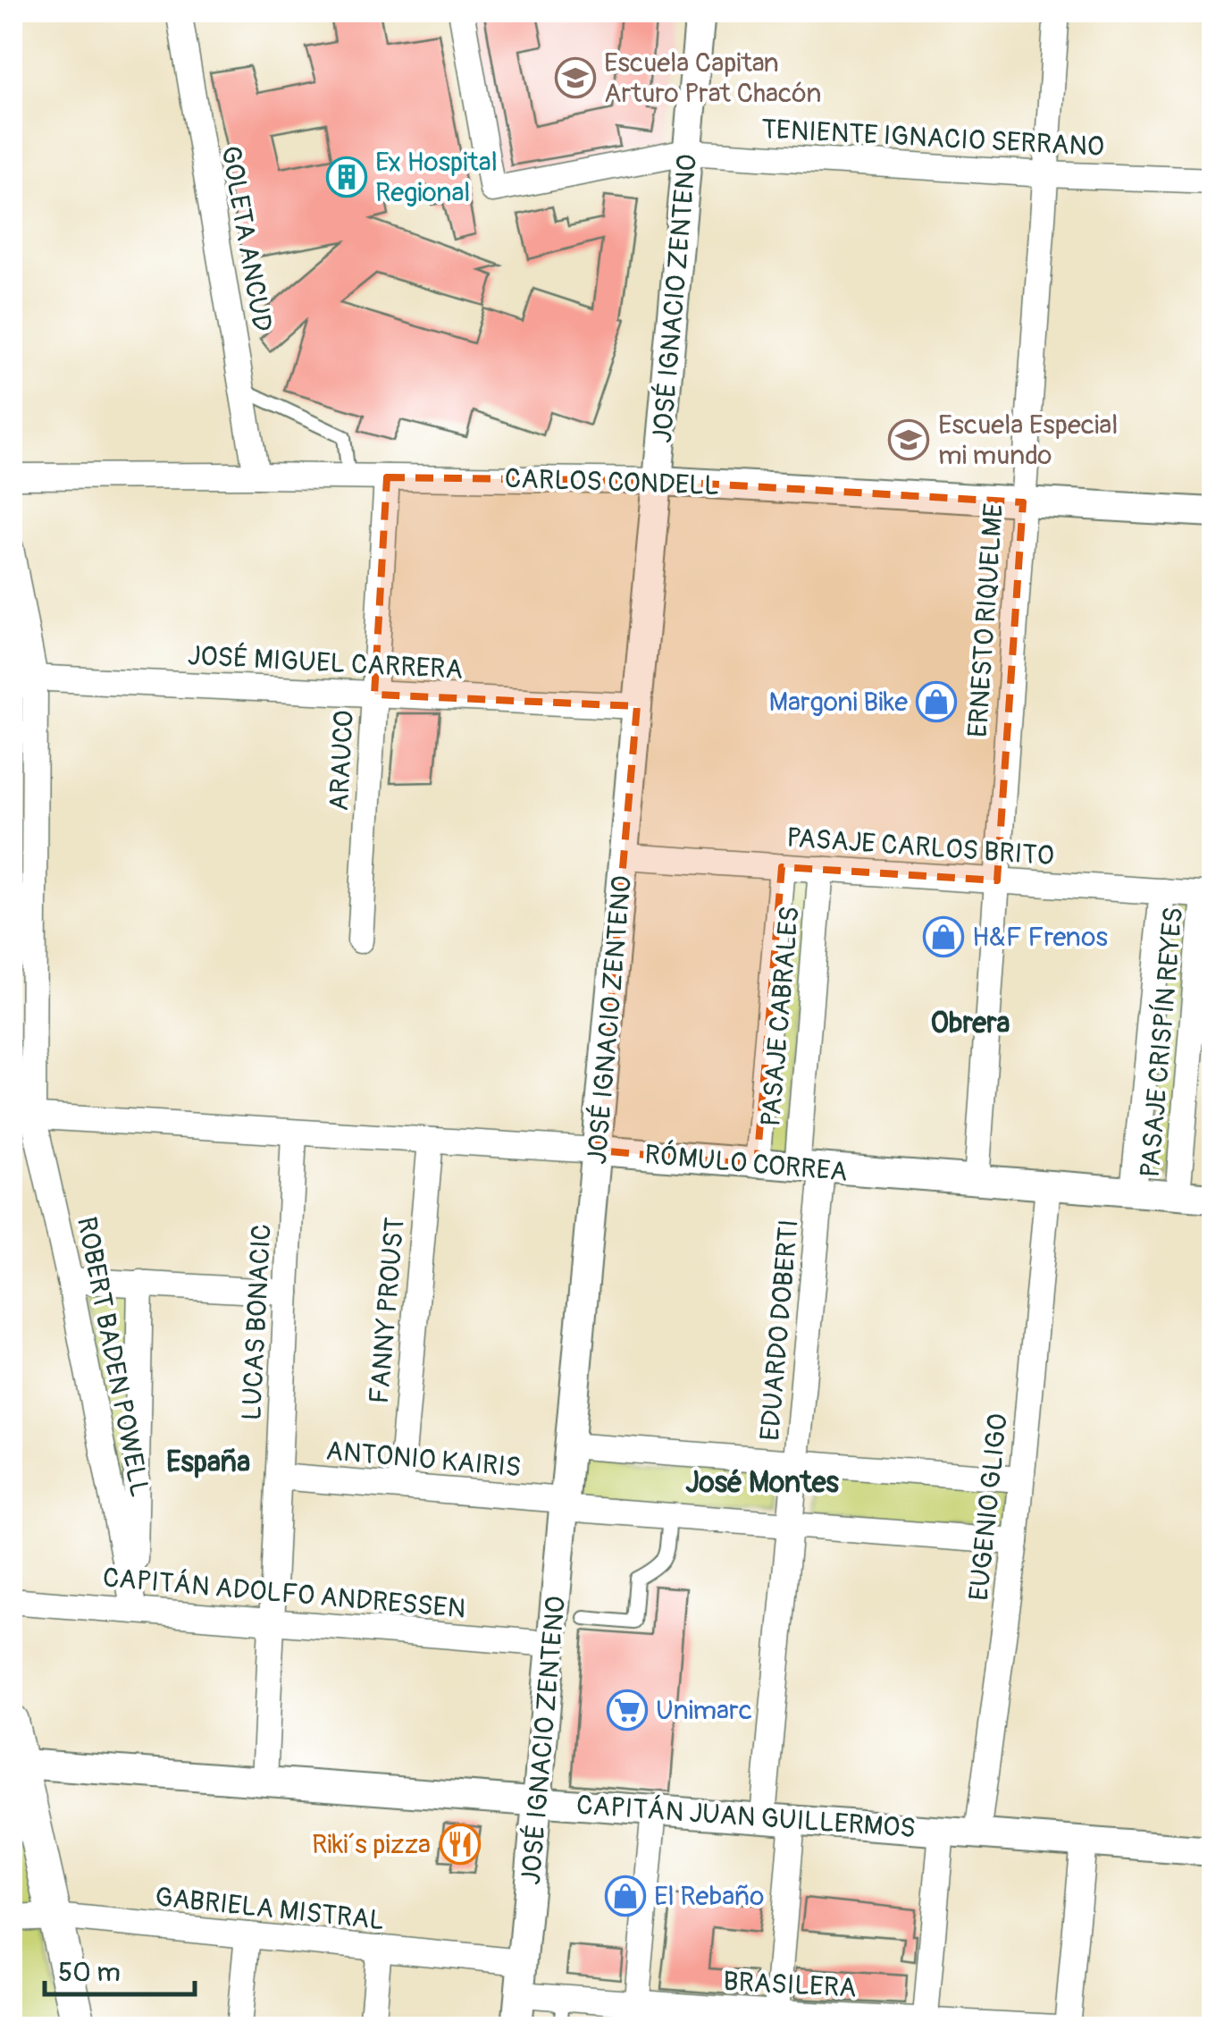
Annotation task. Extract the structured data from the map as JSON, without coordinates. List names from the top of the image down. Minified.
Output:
{"streets":{"street":["TENIENTE IGNACIO SERRANO","GOLETA ANCUD","JOSÉ IGNACIO ZENTENO","CARLOS CONDELL","ERNESTO RIQUELME","JOSÉ MIGUEL CARRERA","ARAUCO","PASAJE CARLOS BRITO","PASAJE CABRALES","PASAJE CRISPÍN REYES","RÓMULO CORREA","FANNY PROUST","LUCAS BONACIC","EDUARDO DOBERTI","ROBERT BADEN POWELL","ANTONIO KAIRIS","EUGENIO GLIGO","CAPITÁN ADOLFO ANDRESSEN","CAPITÁN JUAN GUILLERMOS","GABRIELA MISTRAL","BRASILERA"]},"crossings":[["TENIENTE IGNACIO SERRANO","JOSÉ IGNACIO ZENTENO"],["TENIENTE IGNACIO SERRANO","ERNESTO RIQUELME"],["GOLETA ANCUD","CARLOS CONDELL"],["JOSÉ IGNACIO ZENTENO","CARLOS CONDELL"],["JOSÉ IGNACIO ZENTENO","JOSÉ MIGUEL CARRERA"],["JOSÉ IGNACIO ZENTENO","PASAJE CARLOS BRITO"],["JOSÉ IGNACIO ZENTENO","RÓMULO CORREA"],["JOSÉ IGNACIO ZENTENO","ANTONIO KAIRIS"],["JOSÉ IGNACIO ZENTENO","CAPITÁN ADOLFO ANDRESSEN"],["JOSÉ IGNACIO ZENTENO","CAPITÁN JUAN GUILLERMOS"],["JOSÉ IGNACIO ZENTENO","GABRIELA MISTRAL"],["JOSÉ IGNACIO ZENTENO","BRASILERA"],["CARLOS CONDELL","ERNESTO RIQUELME"],["CARLOS CONDELL","ARAUCO"],["ERNESTO RIQUELME","PASAJE CARLOS BRITO"],["ERNESTO RIQUELME","RÓMULO CORREA"],["JOSÉ MIGUEL CARRERA","ARAUCO"],["JOSÉ MIGUEL CARRERA","ROBERT BADEN POWELL"],["PASAJE CARLOS BRITO","PASAJE CABRALES"],["PASAJE CARLOS BRITO","PASAJE CRISPÍN REYES"],["PASAJE CABRALES","RÓMULO CORREA"],["PASAJE CABRALES","EDUARDO DOBERTI"],["PASAJE CRISPÍN REYES","RÓMULO CORREA"],["RÓMULO CORREA","FANNY PROUST"],["RÓMULO CORREA","LUCAS BONACIC"],["RÓMULO CORREA","EDUARDO DOBERTI"],["RÓMULO CORREA","ROBERT BADEN POWELL"],["RÓMULO CORREA","EUGENIO GLIGO"],["FANNY PROUST","ANTONIO KAIRIS"],["LUCAS BONACIC","ANTONIO KAIRIS"],["LUCAS BONACIC","CAPITÁN ADOLFO ANDRESSEN"],["LUCAS BONACIC","CAPITÁN JUAN GUILLERMOS"],["EDUARDO DOBERTI","ANTONIO KAIRIS"],["EDUARDO DOBERTI","CAPITÁN JUAN GUILLERMOS"],["ROBERT BADEN POWELL","CAPITÁN ADOLFO ANDRESSEN"],["ANTONIO KAIRIS","EUGENIO GLIGO"],["EUGENIO GLIGO","CAPITÁN JUAN GUILLERMOS"]],"districts":["Obrera","España","José Montes"],"places":{"school or university":["Escuela Capitan Arturo Prat Chacón","Escuela Especial mi mundo"],"building":["Ex Hospital Regional"],"shop":["Margoni Bike","H&F Frenos","El Rebaño"],"supermarket":["Unimarc"],"restaurant":["Riki´s pizza"]},"scale_bar":"50 m"}
